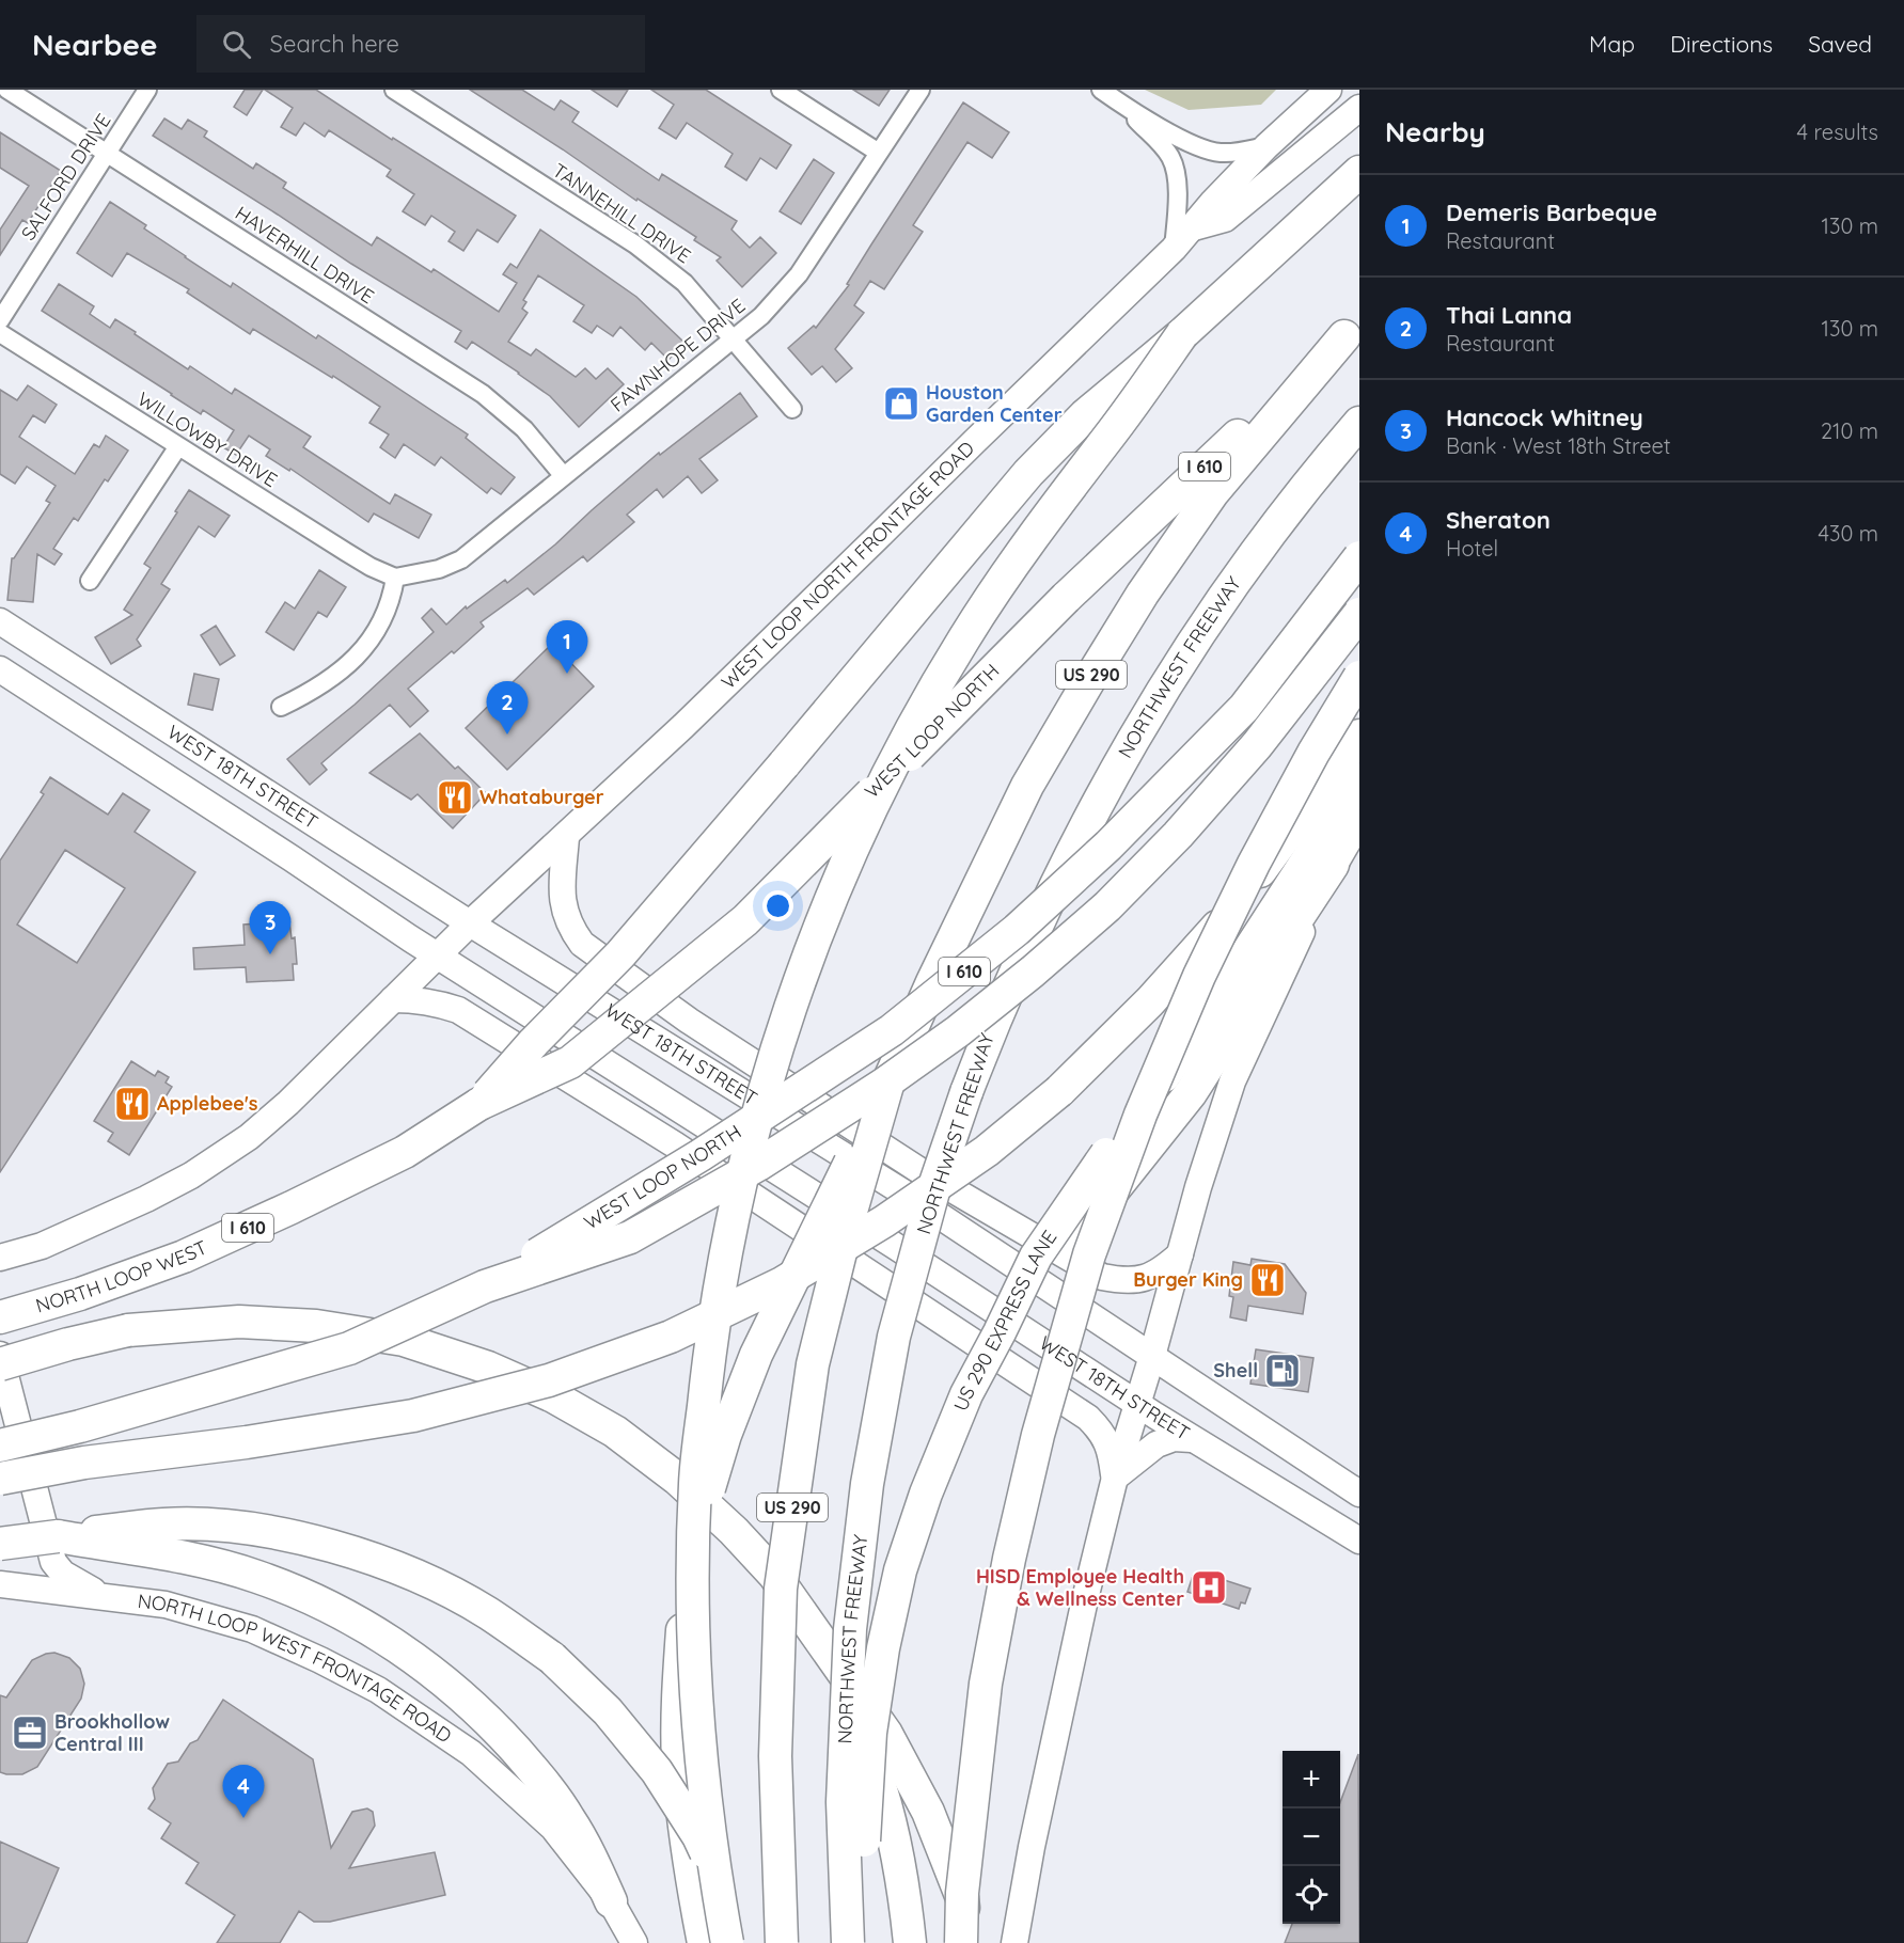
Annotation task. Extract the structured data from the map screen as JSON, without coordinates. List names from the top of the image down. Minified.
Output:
{"streets":{"highway":["I 610","NORTHWEST FREEWAY","US 290","WEST LOOP NORTH","NORTH LOOP WEST","US 290 EXPRESS LANE"],"main road":["WEST LOOP NORTH FRONTAGE ROAD","WEST 18TH STREET","NORTH LOOP WEST FRONTAGE ROAD"],"street":["SALFORD DRIVE","TANNEHILL DRIVE","HAVERHILL DRIVE","FAWNHOPE DRIVE","WILLOWBY DRIVE"]},"crossings":[["SALFORD DRIVE","HAVERHILL DRIVE"],["TANNEHILL DRIVE","FAWNHOPE DRIVE"],["HAVERHILL DRIVE","FAWNHOPE DRIVE"],["FAWNHOPE DRIVE","WILLOWBY DRIVE"],["I 610","WEST LOOP NORTH"],["WEST LOOP NORTH FRONTAGE ROAD","WEST 18TH STREET"],["US 290","WEST LOOP NORTH"],["WEST LOOP NORTH","NORTH LOOP WEST"]],"places":{"shop":["Houston Garden Center"],"restaurant":["Whataburger","Applebee's","Burger King"],"fuel station":["Shell"],"hospital":["HISD Employee Health & Wellness Center"],"office":["Brookhollow Central III"]},"page":{"header":"Nearbee","search":"Search here","nav":["Map","Directions","Saved"],"heading":["Nearby","4 results"],"list":[{"mark":"1","name":"Demeris Barbeque","note":"Restaurant","value":"130 m"},{"mark":"2","name":"Thai Lanna","note":"Restaurant","value":"130 m"},{"mark":"3","name":"Hancock Whitney","note":"Bank · West 18th Street","value":"210 m"},{"mark":"4","name":"Sheraton","note":"Hotel","value":"430 m"}],"pins":["1","2","3","4"],"map_buttons":["+","−"]}}
